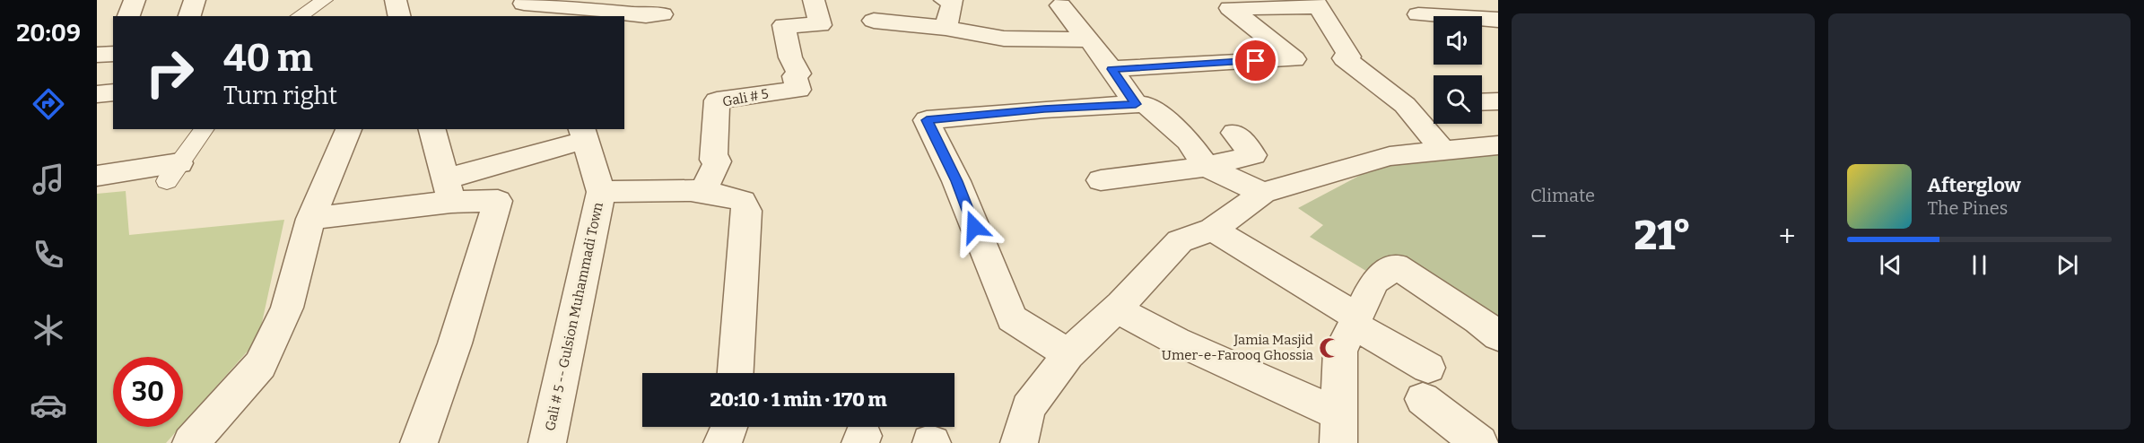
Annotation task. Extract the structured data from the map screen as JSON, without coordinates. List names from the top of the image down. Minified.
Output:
{"streets":{"street":["Gali # 5","Gali # 5 -- Gulsion Muhammadi Town"]},"places":{"mosque":["Jamia Masjid Umer-e-Farooq Ghossia"]},"page":{"tabs":"20:09","tile":"Climate","turn":["40 m","Turn right"],"song":["Afterglow","The Pines"],"heat":["−","21°","+"],"limit":"30","trip":"20:10 · 1 min · 170 m"}}
